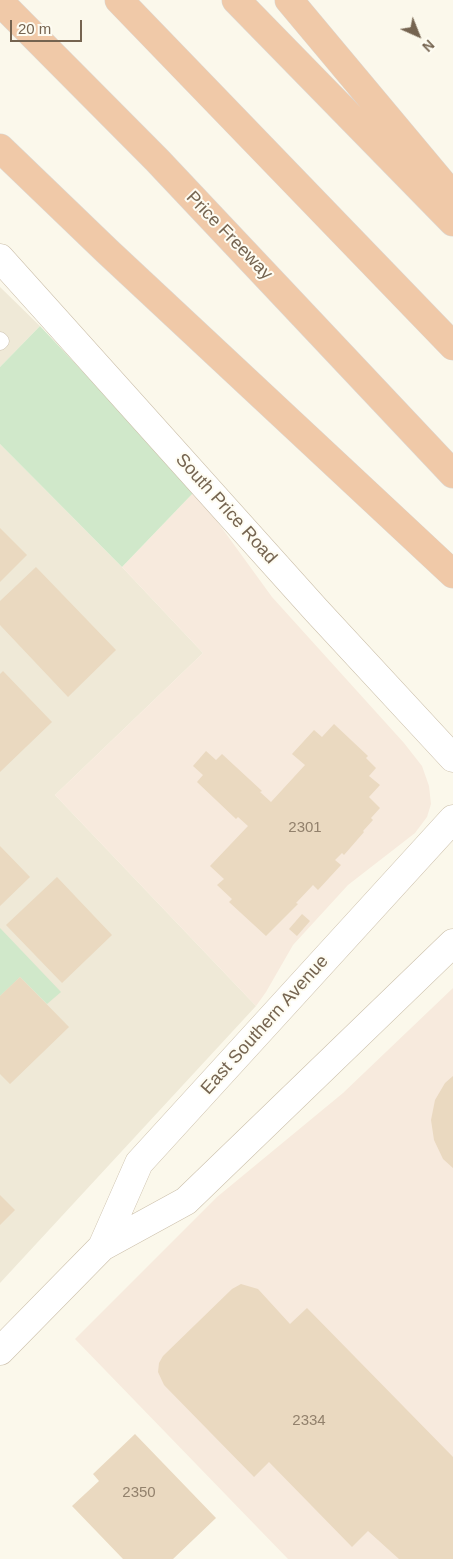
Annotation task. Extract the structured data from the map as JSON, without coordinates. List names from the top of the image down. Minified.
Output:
{"streets":{"highway":["Price Freeway"],"main road":["South Price Road","East Southern Avenue"]},"house_numbers":["2301","2334","2350"],"scale_bar":"20 m","north":"bottom right"}
